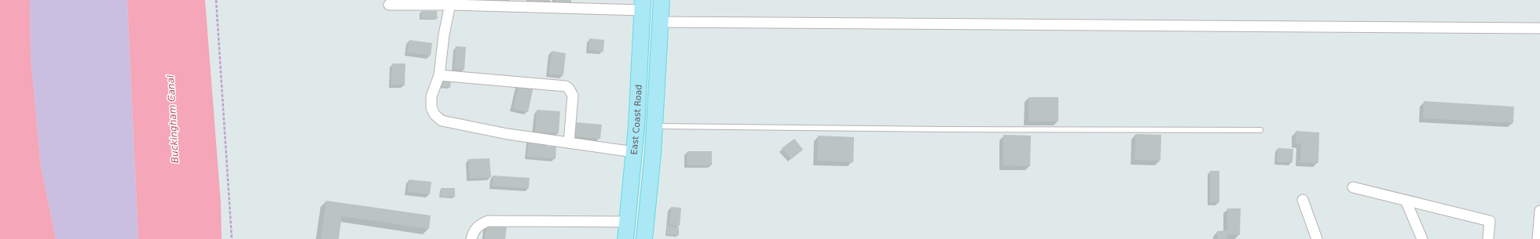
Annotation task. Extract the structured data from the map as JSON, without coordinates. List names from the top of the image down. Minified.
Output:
{"streets":{"main road":["East Coast Road"]},"water":["Buckingham Canal"]}
